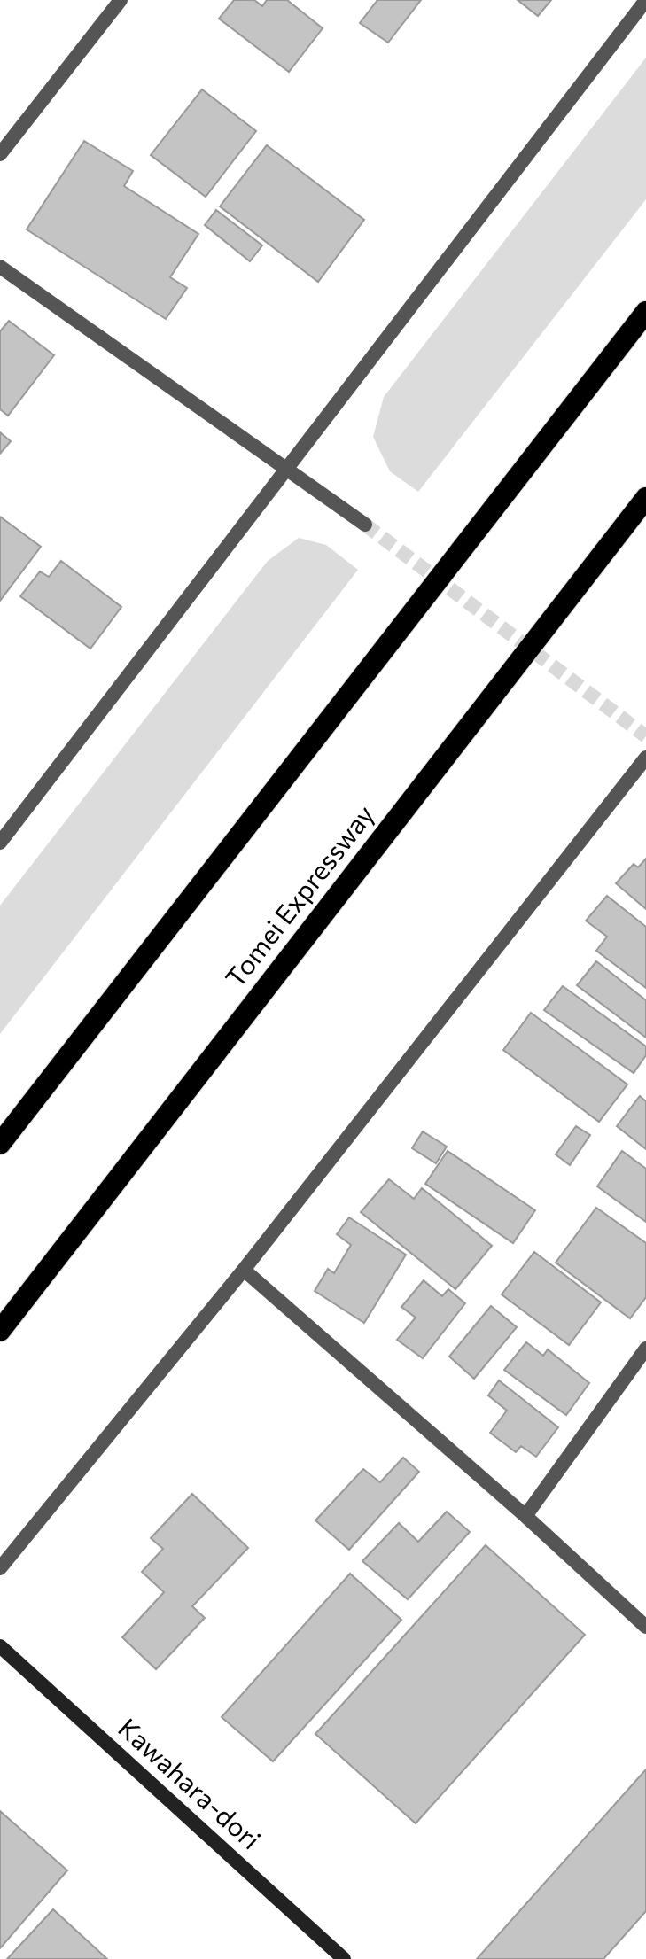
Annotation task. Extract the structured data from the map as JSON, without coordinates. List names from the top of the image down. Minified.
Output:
{"streets":{"highway":["Tomei Expressway"],"street":["Kawahara-dori"]}}
